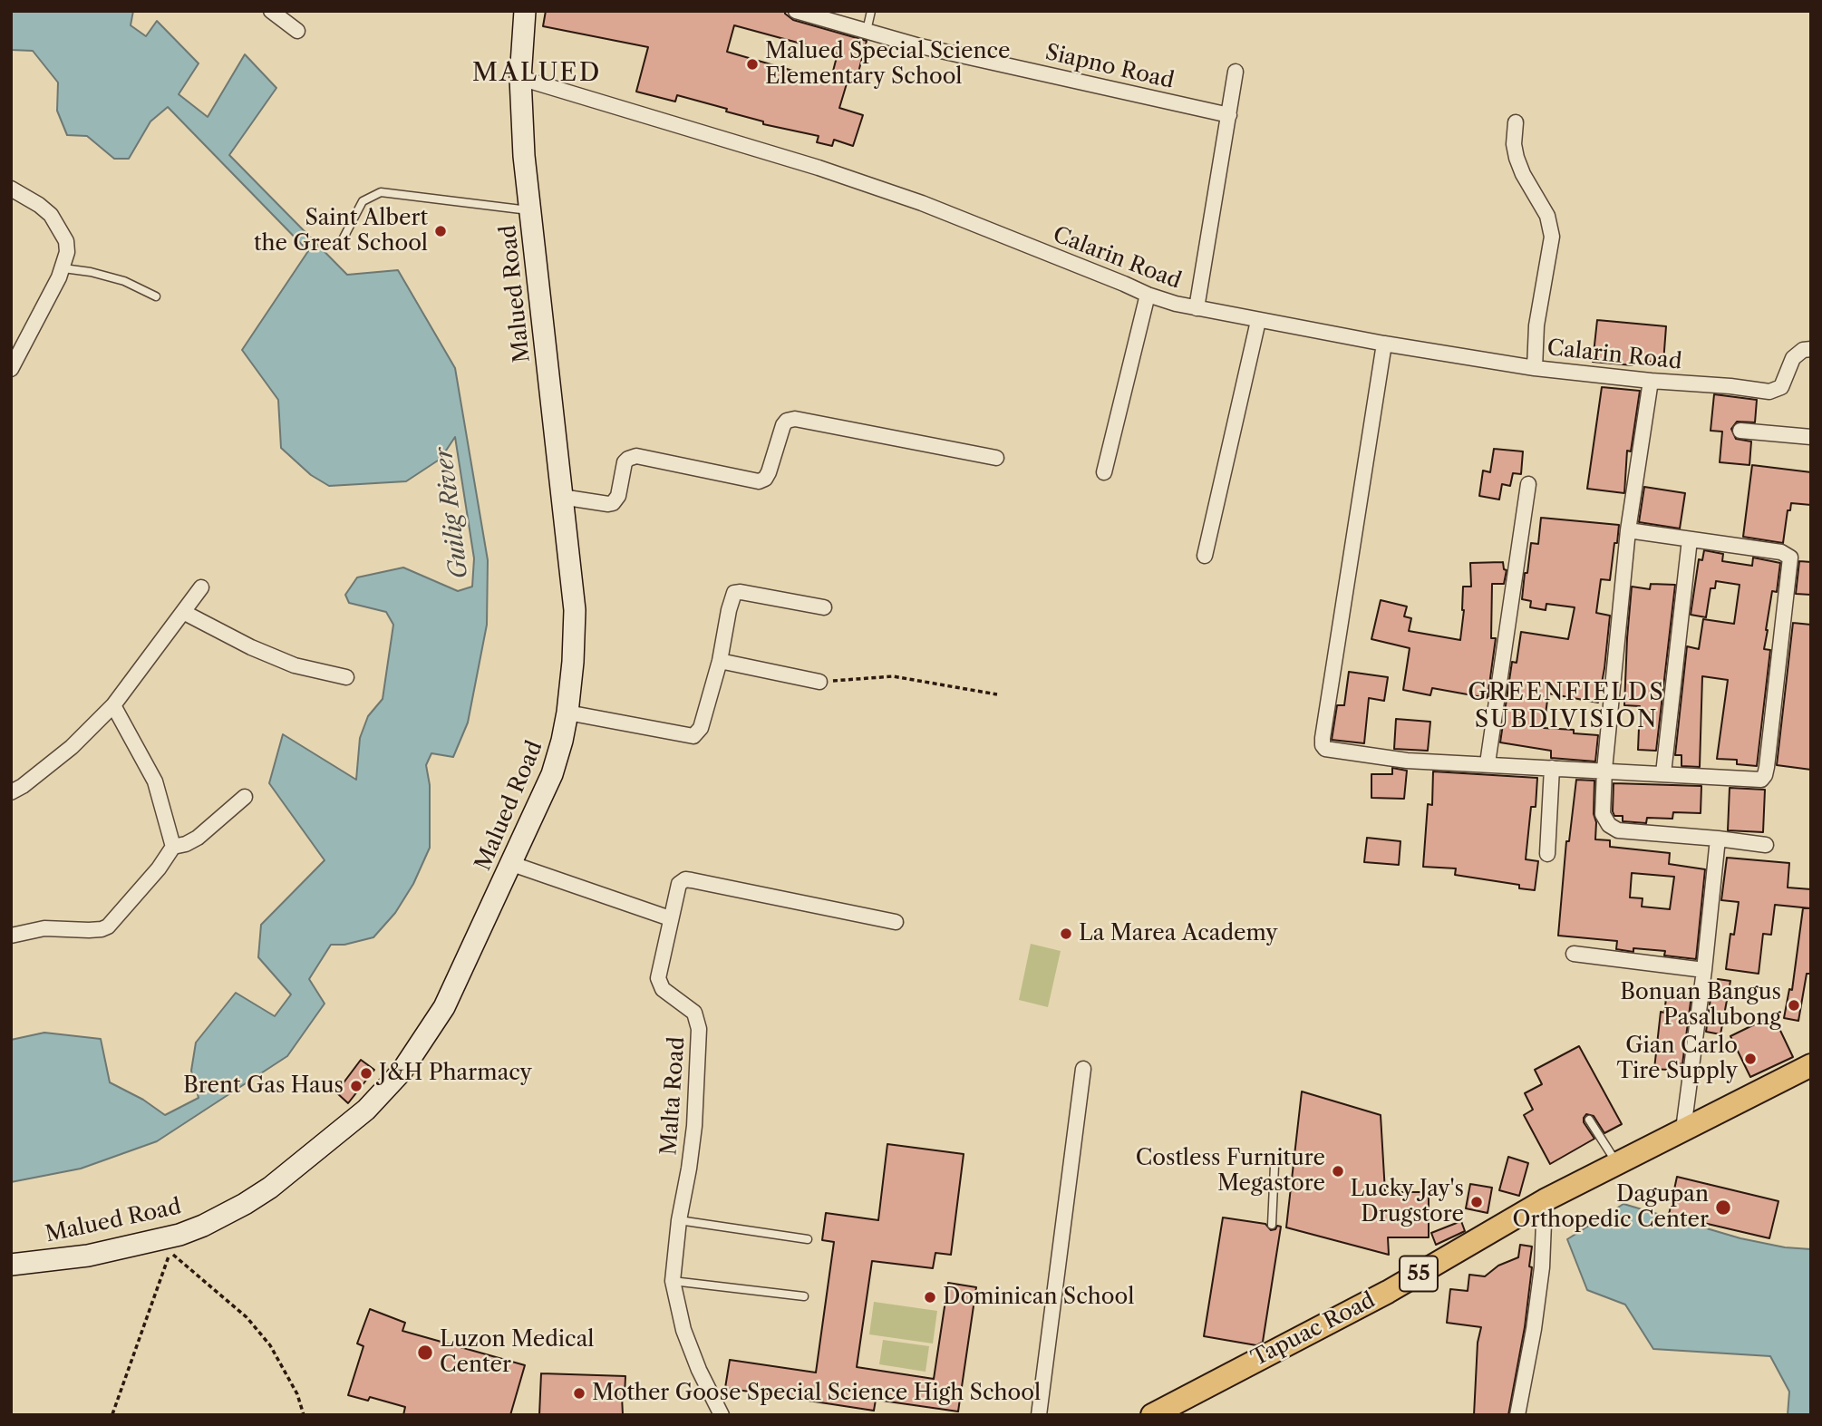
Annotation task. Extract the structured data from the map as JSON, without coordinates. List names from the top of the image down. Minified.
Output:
{"streets":{"main road":["55","Tapuac Road"],"street":["Siapno Road","Calarin Road","Malued Road","Malta Road"]},"crossings":[["Calarin Road","Malued Road"]],"districts":["MALUED","GREENFIELDS SUBDIVISION"],"water":["Guilig River"],"places":["Malued Special Science Elementary School","Saint Albert the Great School","La Marea Academy","Bonuan Bangus Pasalubong","Gian Carlo Tire Supply","J&H Pharmacy","Brent Gas Haus","Costless Furniture Megastore","Lucky Jay's Drugstore","Dagupan Orthopedic Center","Dominican School","Luzon Medical Center","Mother Goose Special Science High School"]}
